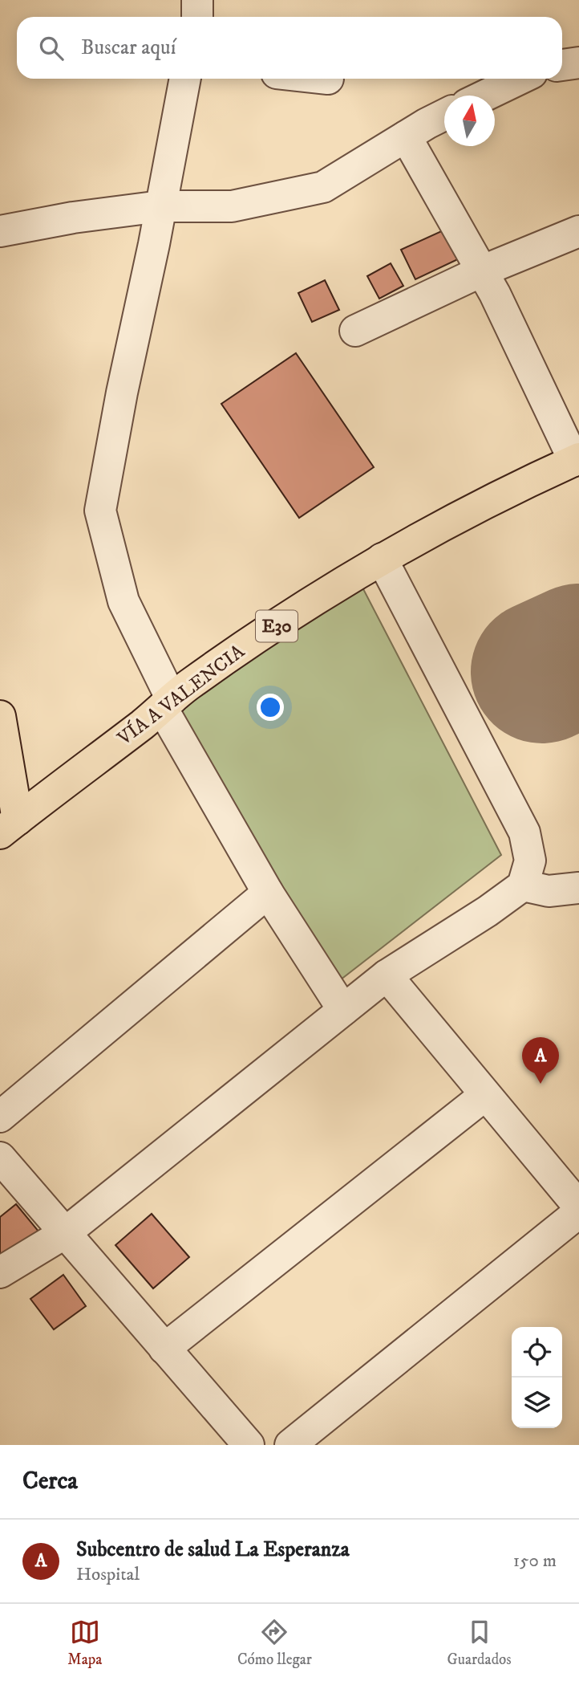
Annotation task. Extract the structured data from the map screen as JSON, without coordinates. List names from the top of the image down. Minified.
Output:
{"streets":{"main road":["E30","VÍA A VALENCIA"]},"north":"top","page":{"search":"Buscar aquí","pins":"A","heading":"Cerca","list":[{"mark":"A","name":"Subcentro de salud La Esperanza","note":"Hospital","value":"150 m"}],"nav":["Mapa","Cómo llegar","Guardados"]}}
